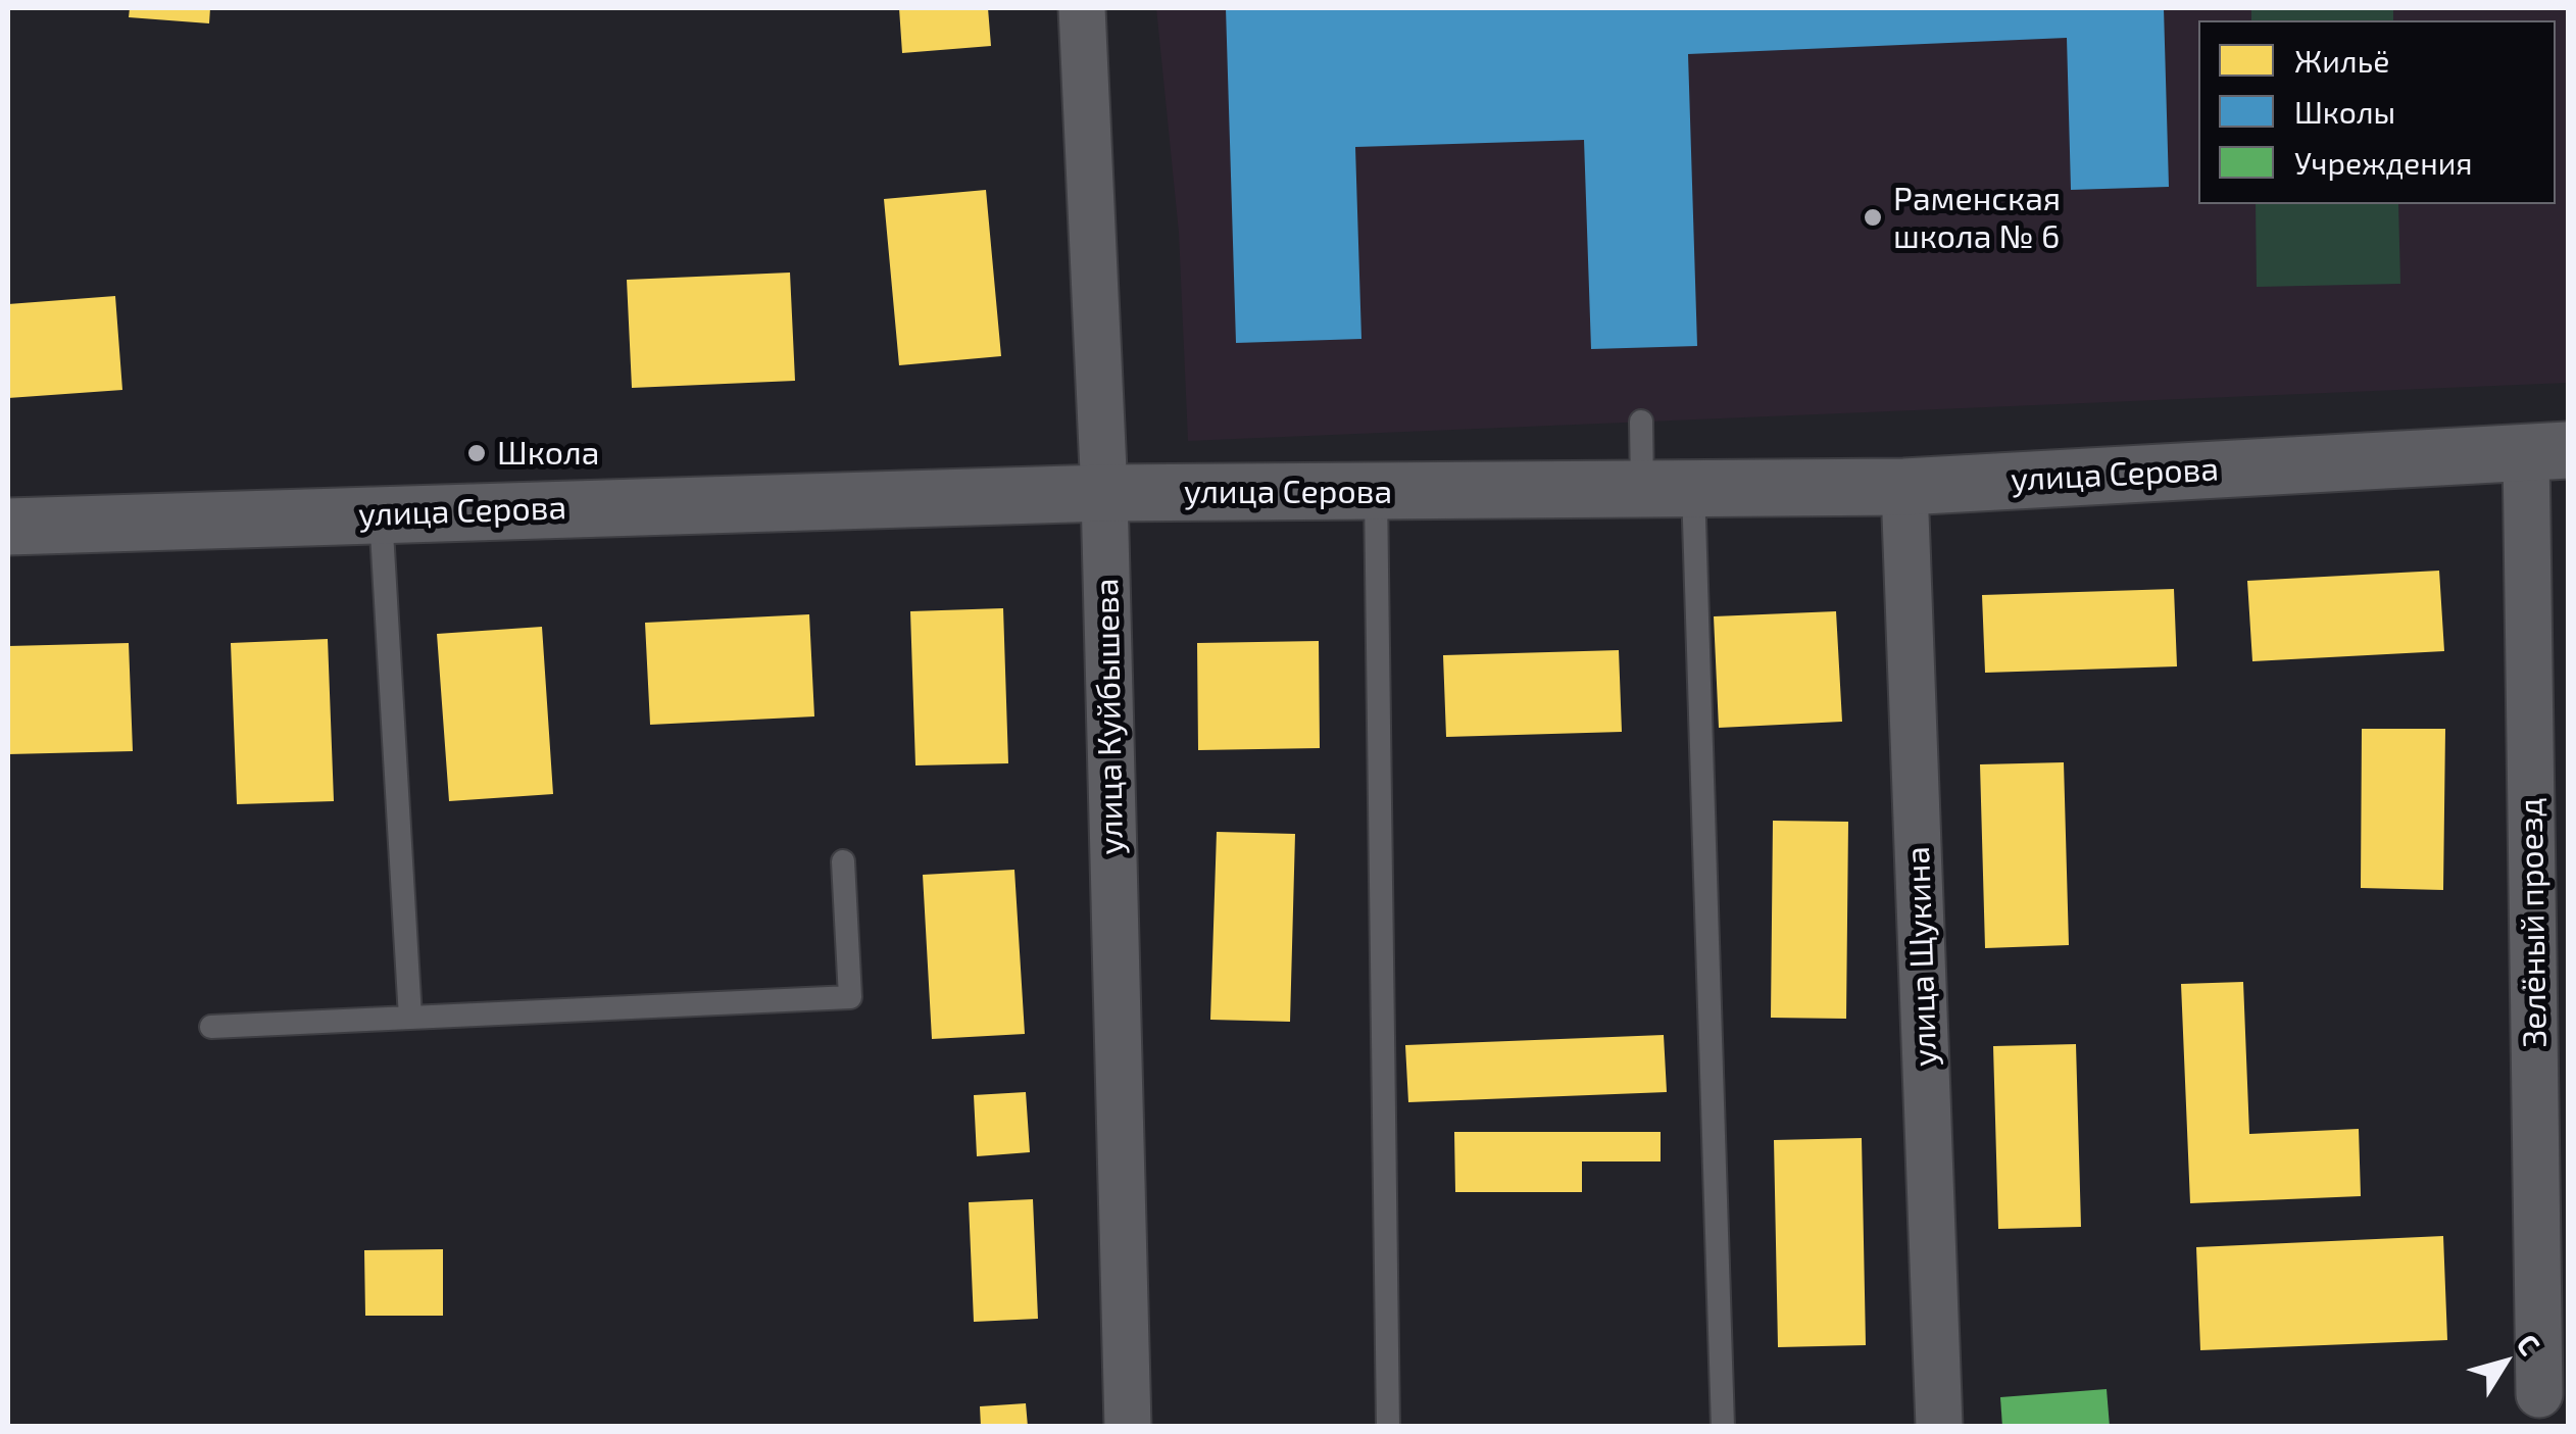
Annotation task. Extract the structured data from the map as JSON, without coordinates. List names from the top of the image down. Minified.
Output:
{"streets":{"street":["улица Серова","улица Куйбышева","Зелёный проезд","улица Щукина"]},"crossings":[["улица Серова","улица Куйбышева"],["улица Серова","Зелёный проезд"],["улица Серова","улица Щукина"]],"places":["Раменская школа № 6","Школа"],"legend":["Жильё","Школы","Учреждения"],"north":"top right"}
